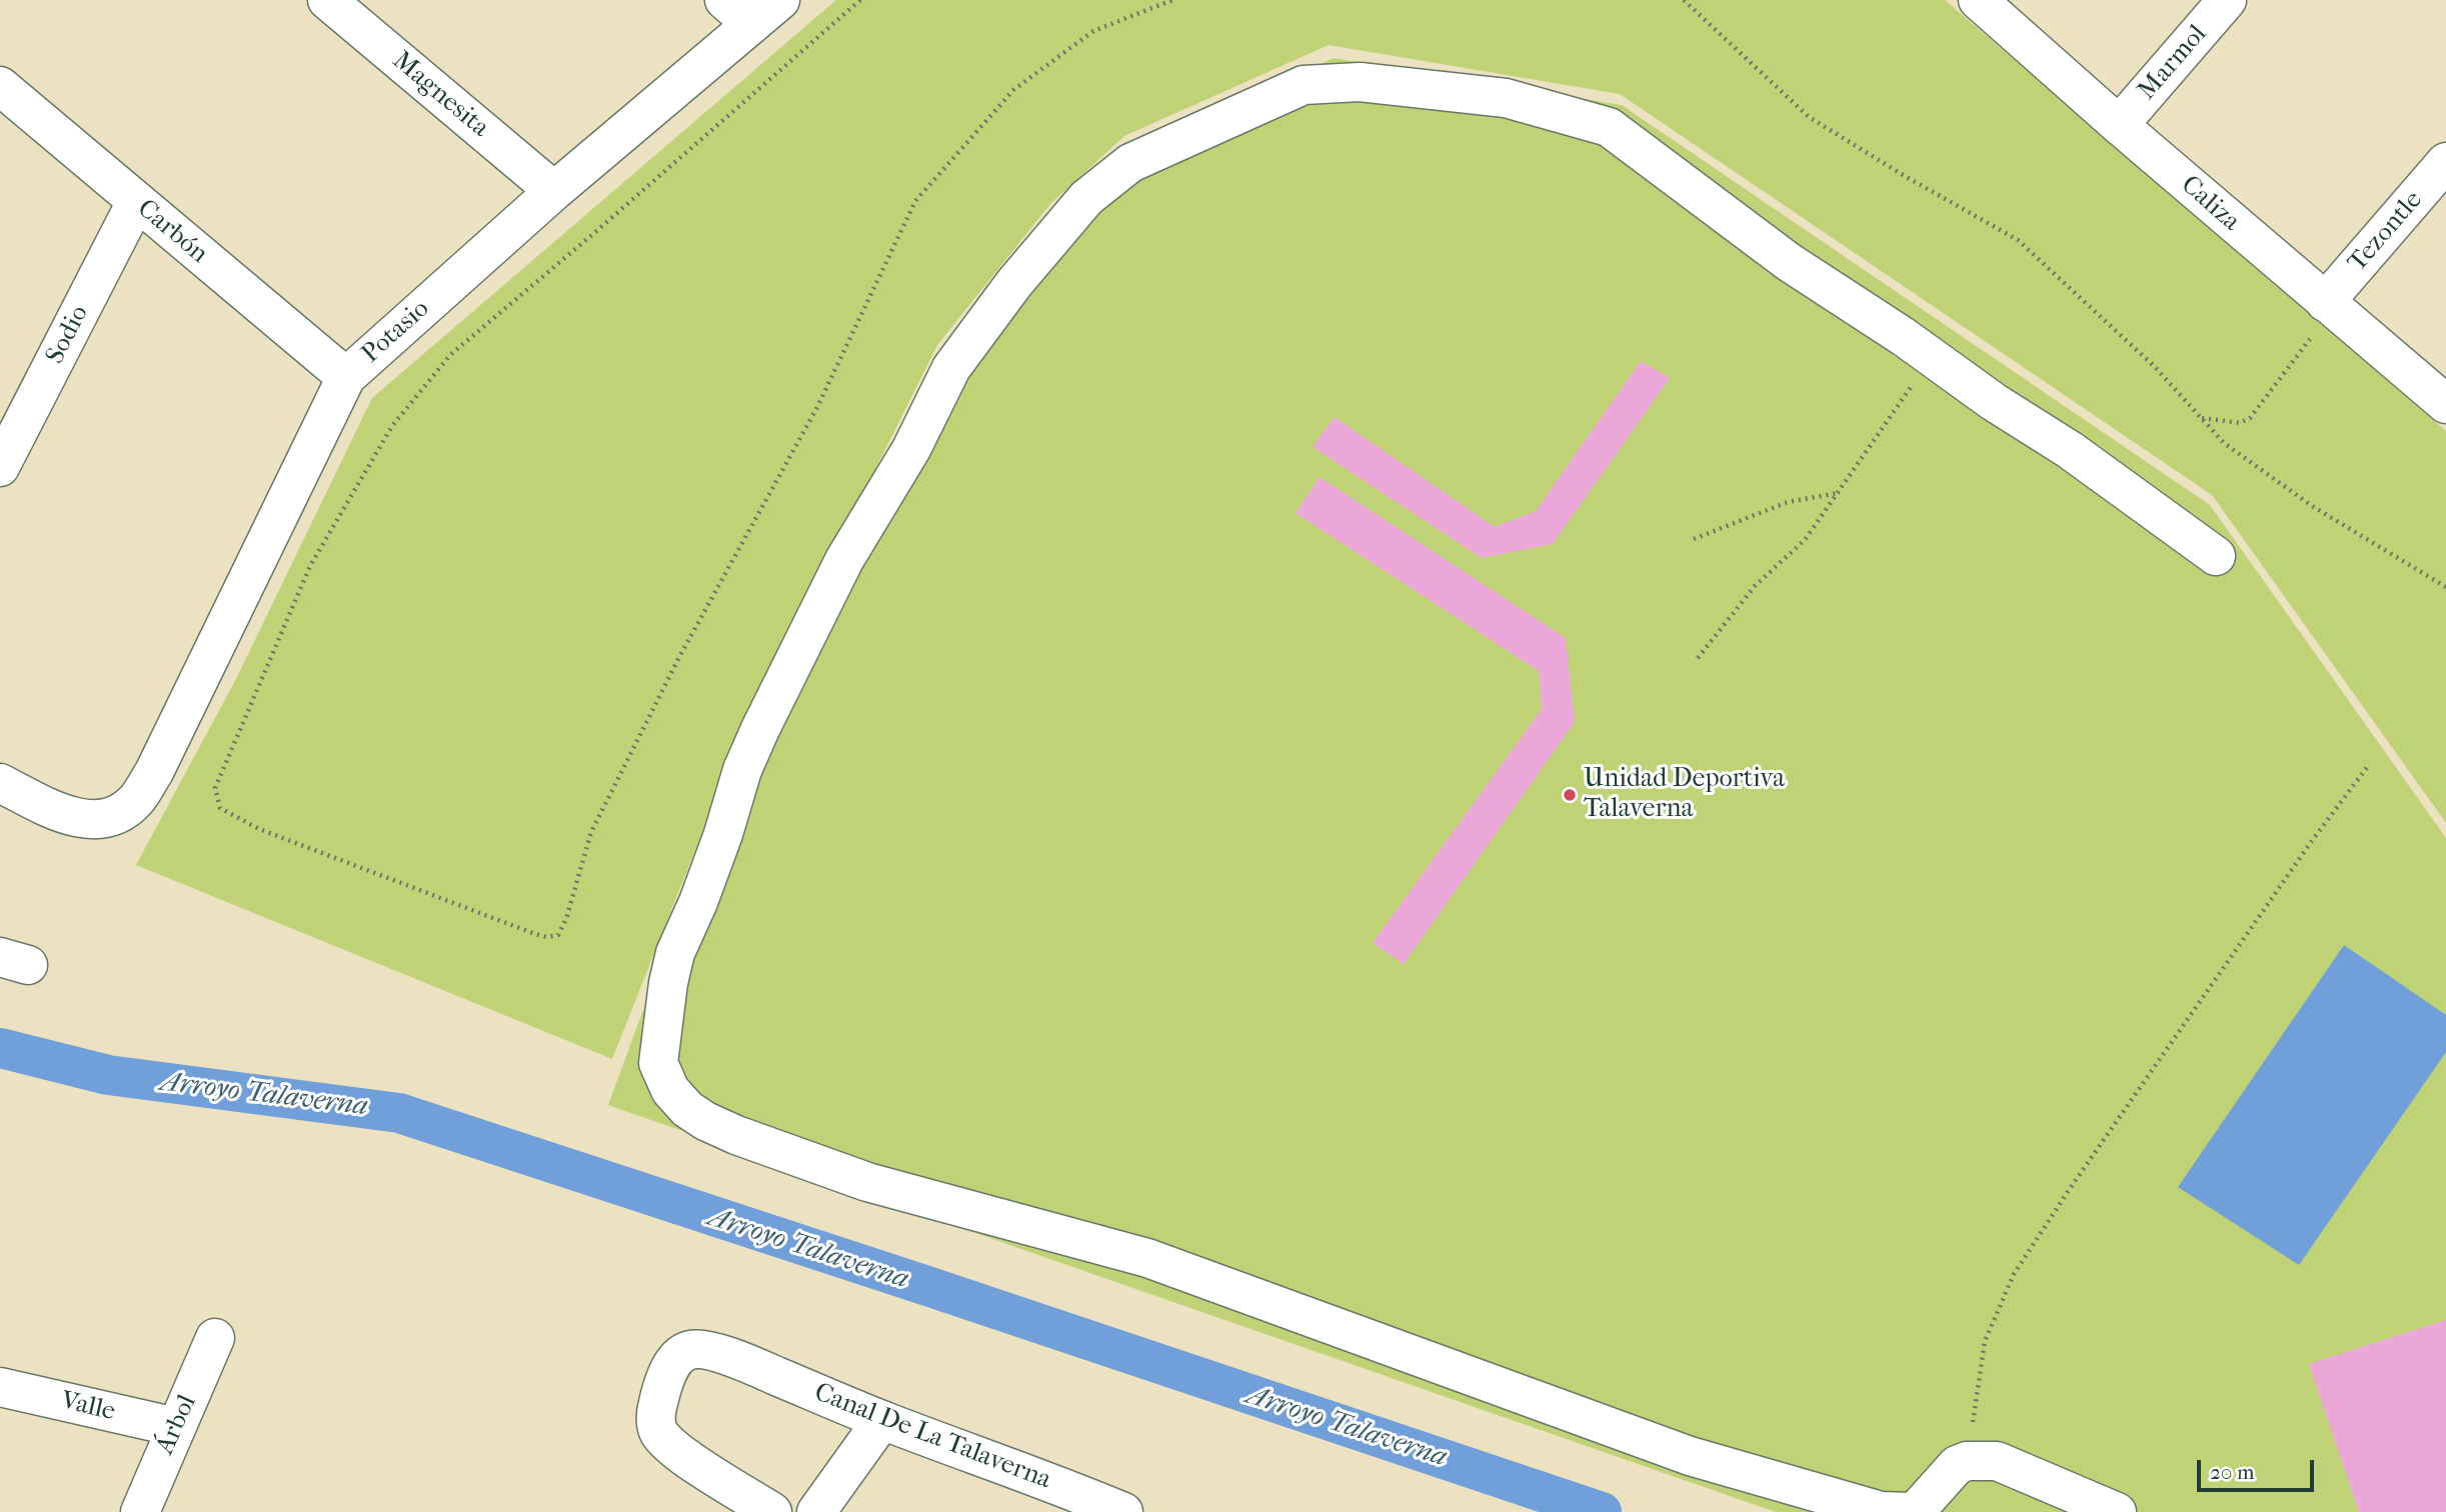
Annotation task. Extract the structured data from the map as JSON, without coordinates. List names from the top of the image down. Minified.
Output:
{"streets":{"street":["Marmol","Magnesita","Caliza","Carbón","Tezontle","Potasio","Sodio","Valle","Árbol","Canal De La Talaverna"]},"crossings":[["Marmol","Caliza"],["Magnesita","Potasio"],["Caliza","Tezontle"],["Carbón","Potasio"],["Carbón","Sodio"],["Valle","Árbol"]],"water":["Arroyo Talaverna"],"places":["Unidad Deportiva Talaverna"],"scale_bar":"20 m"}
